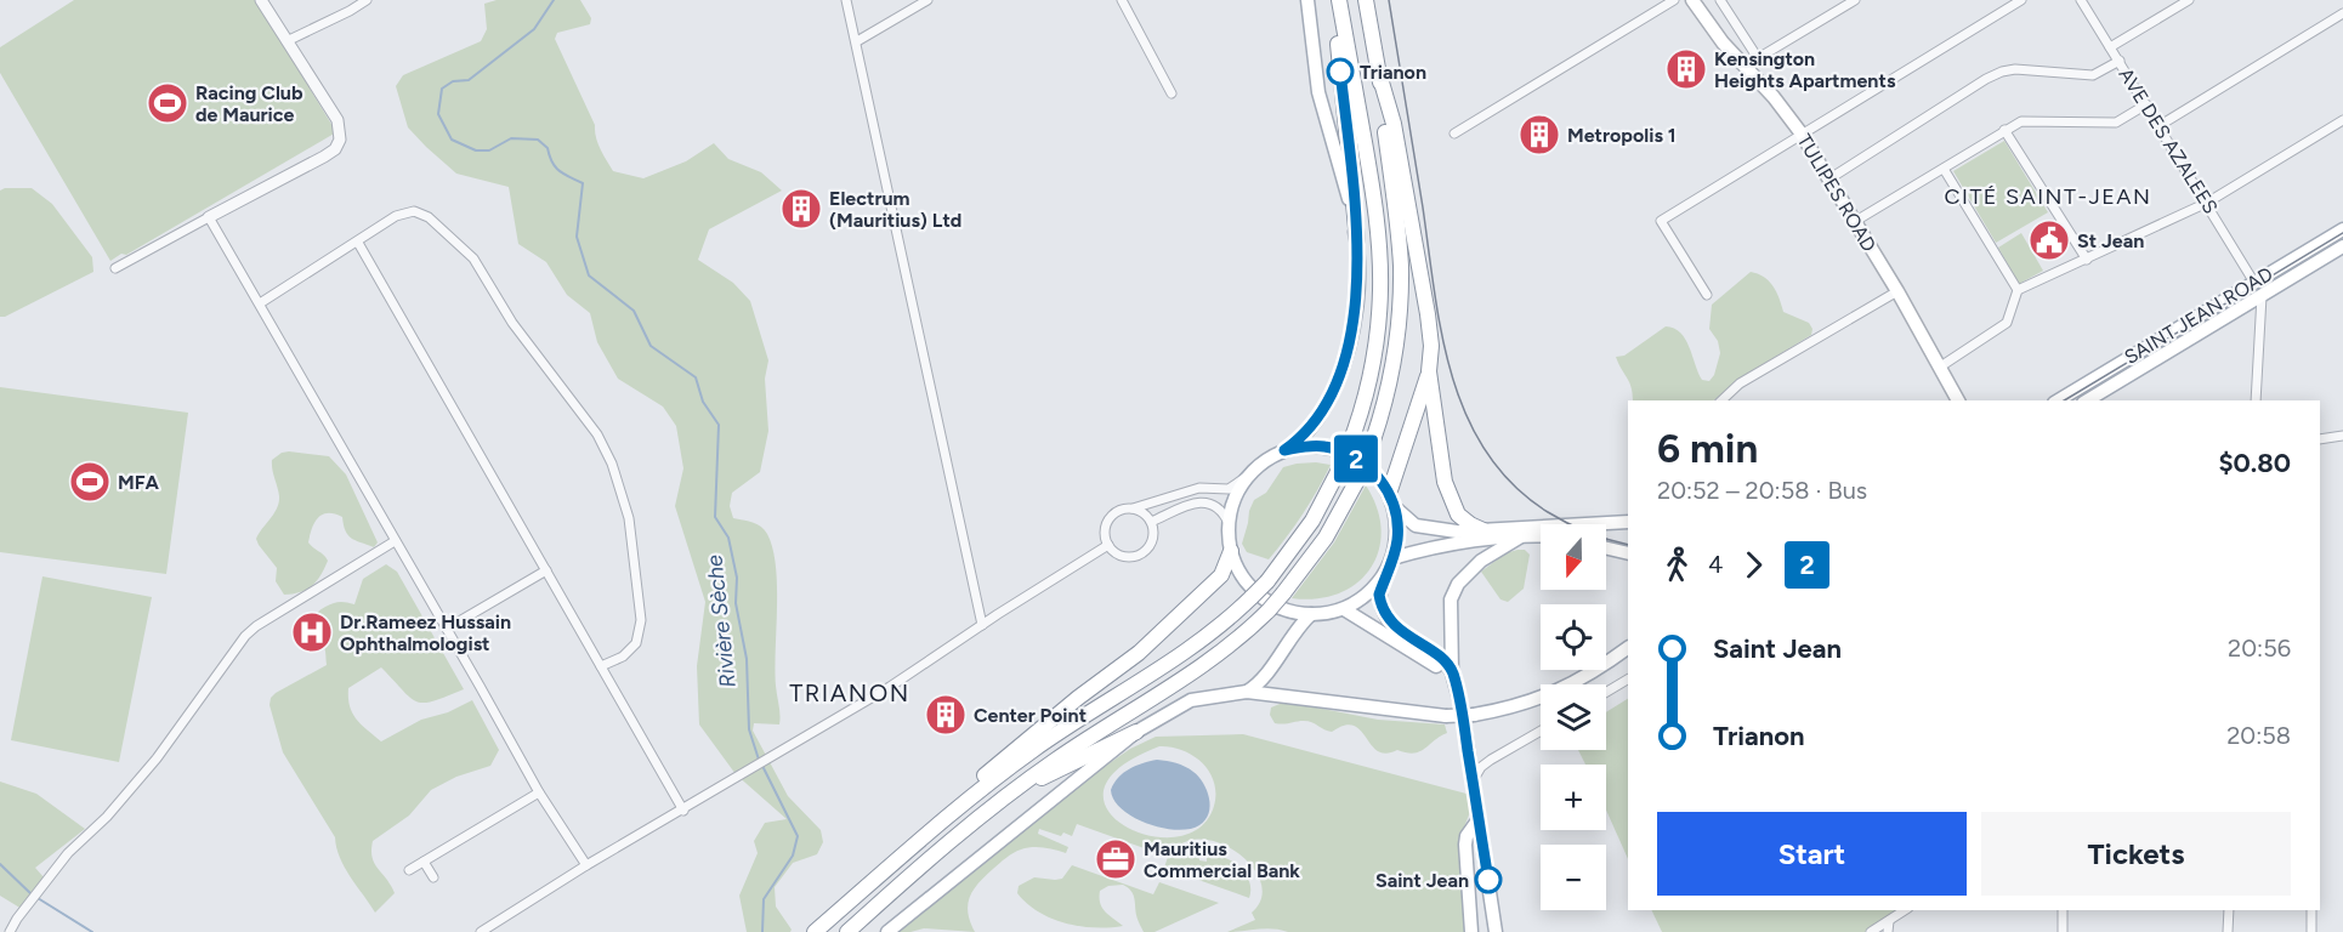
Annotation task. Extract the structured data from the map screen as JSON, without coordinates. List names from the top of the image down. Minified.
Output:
{"streets":{"main road":["TULIPES ROAD","SAINT JEAN ROAD"],"street":["AVE DES AZALEES"]},"crossings":[["AVE DES AZALEES","SAINT JEAN ROAD"]],"districts":["CITÉ SAINT-JEAN","TRIANON"],"water":["Rivière Sèche"],"places":{"building":["Kensington Heights Apartments","Metropolis 1","Electrum (Mauritius) Ltd","Center Point"],"other":["Trianon","Saint Jean"],"sports":["Racing Club de Maurice","MFA"],"public building":["St Jean"],"hospital":["Dr.Rameez Hussain Ophthalmologist"],"office":["Mauritius Commercial Bank"]},"lines":["bus line 2"],"north":"bottom","page":{"on_map":"2","heading":["6 min","20:52 – 20:58 · Bus","$0.80"],"map_buttons":["+","−"],"legs":["4","2"],"list":[{"name":"Saint Jean","value":"20:56"},{"name":"Trianon","value":"20:58"}],"buttons":["Start","Tickets"]}}
